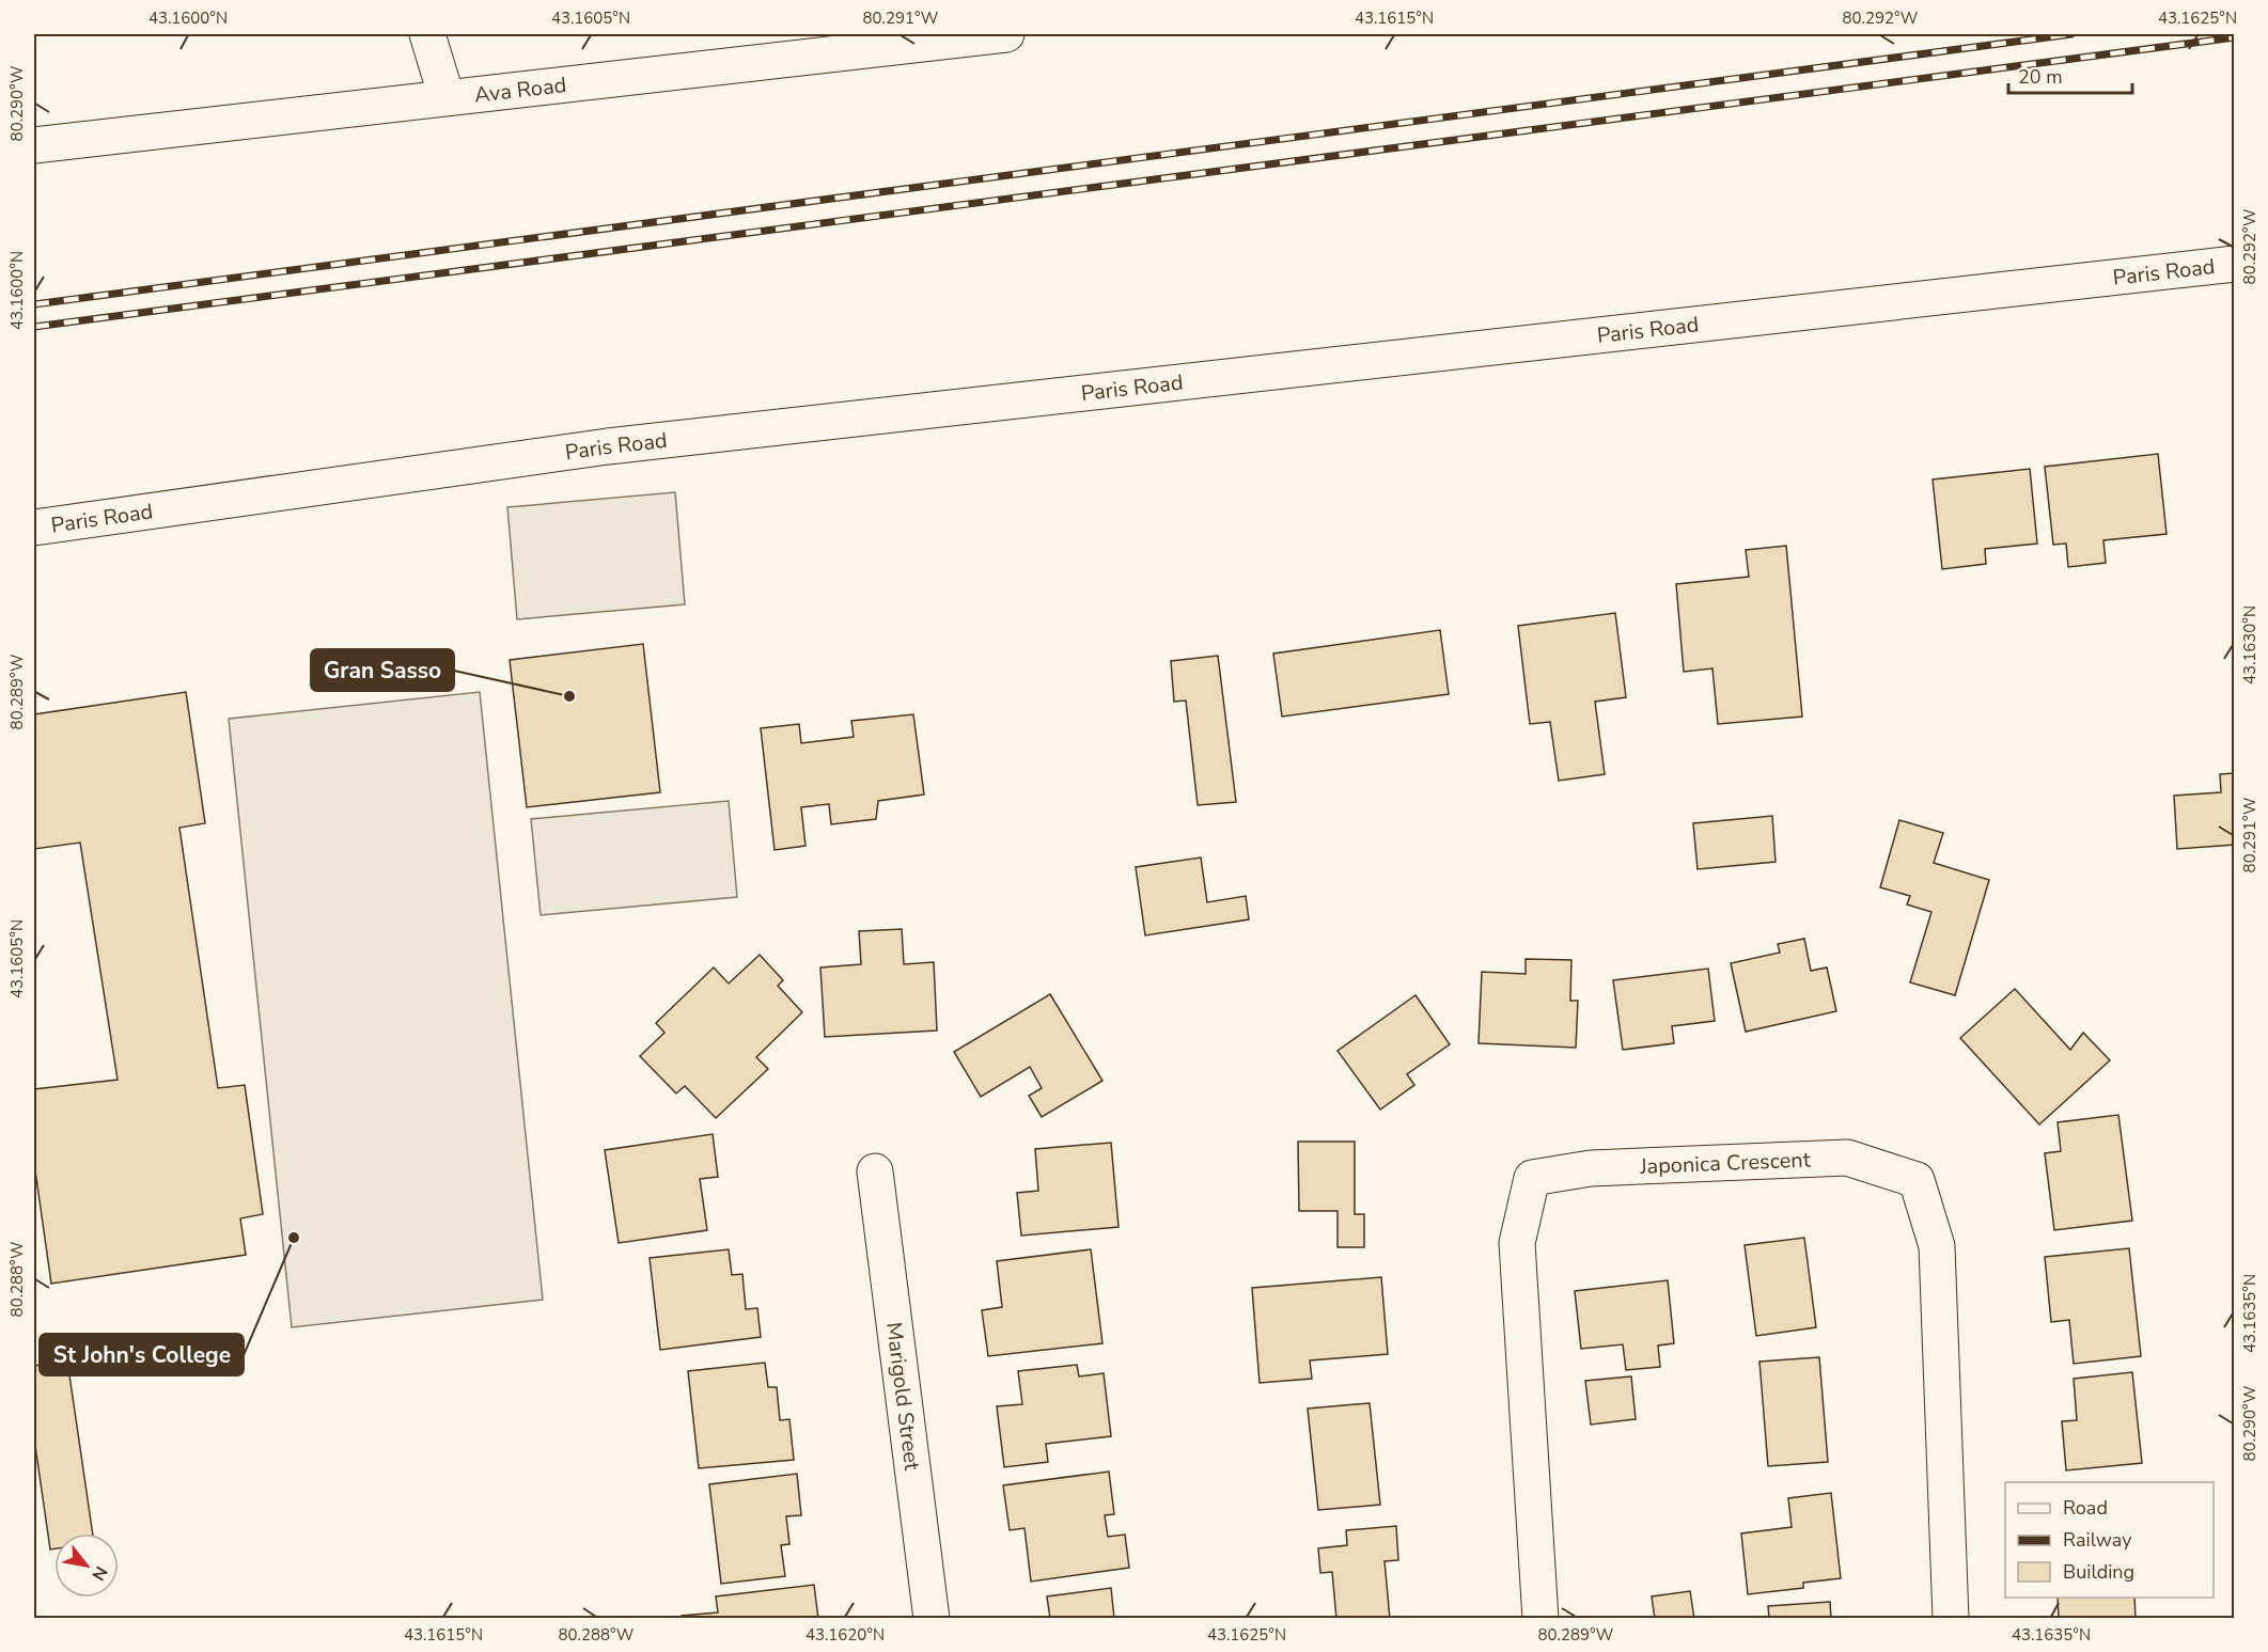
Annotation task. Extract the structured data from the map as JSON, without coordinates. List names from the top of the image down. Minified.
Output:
{"streets":{"street":["Ava Road","Paris Road","Japonica Crescent","Marigold Street"]},"places":["Gran Sasso","St John's College"],"legend":["Road","Railway","Building"],"scale_bar":"20 m","north":"bottom right","coordinates":["43.1600°N","43.1605°N","80.291°W","43.1615°N","80.292°W","43.1625°N","80.290°W","43.1630°N","80.289°W","80.288°W","43.1635°N","43.1620°N"]}
